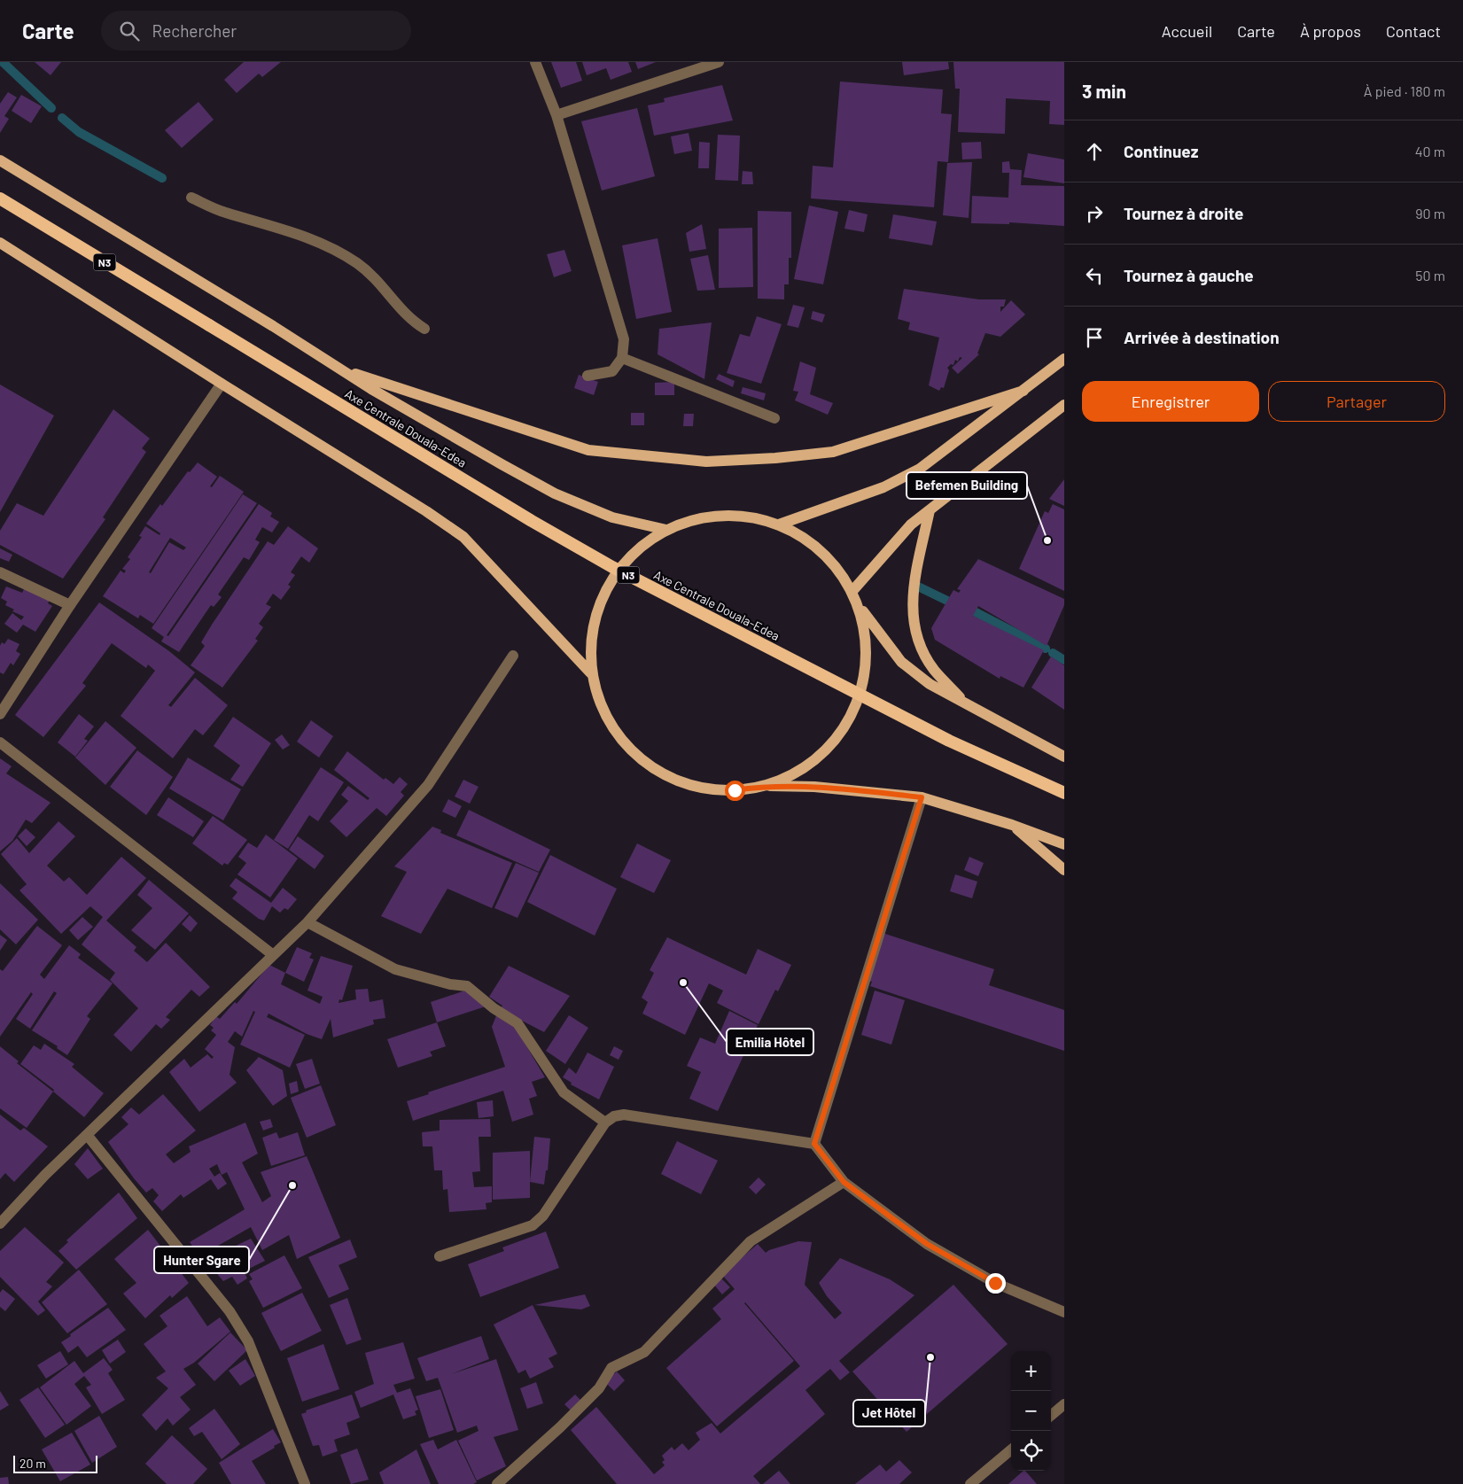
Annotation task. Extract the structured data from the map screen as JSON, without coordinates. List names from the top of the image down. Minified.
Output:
{"streets":{"highway":["N3","Axe Centrale Douala-Edea"]},"places":["Befemen Building","Emilia Hôtel","Hunter Sgare","Jet Hôtel"],"scale_bar":"20 m","page":{"header":"Carte","search":"Rechercher","nav":["Accueil","Carte","À propos","Contact"],"heading":["3 min","À pied · 180 m"],"list":[["Continuez","40 m"],["Tournez à droite","90 m"],["Tournez à gauche","50 m"],"Arrivée à destination"],"buttons":["Enregistrer","Partager"],"map_buttons":["+","−"],"scale":"20 m"}}
